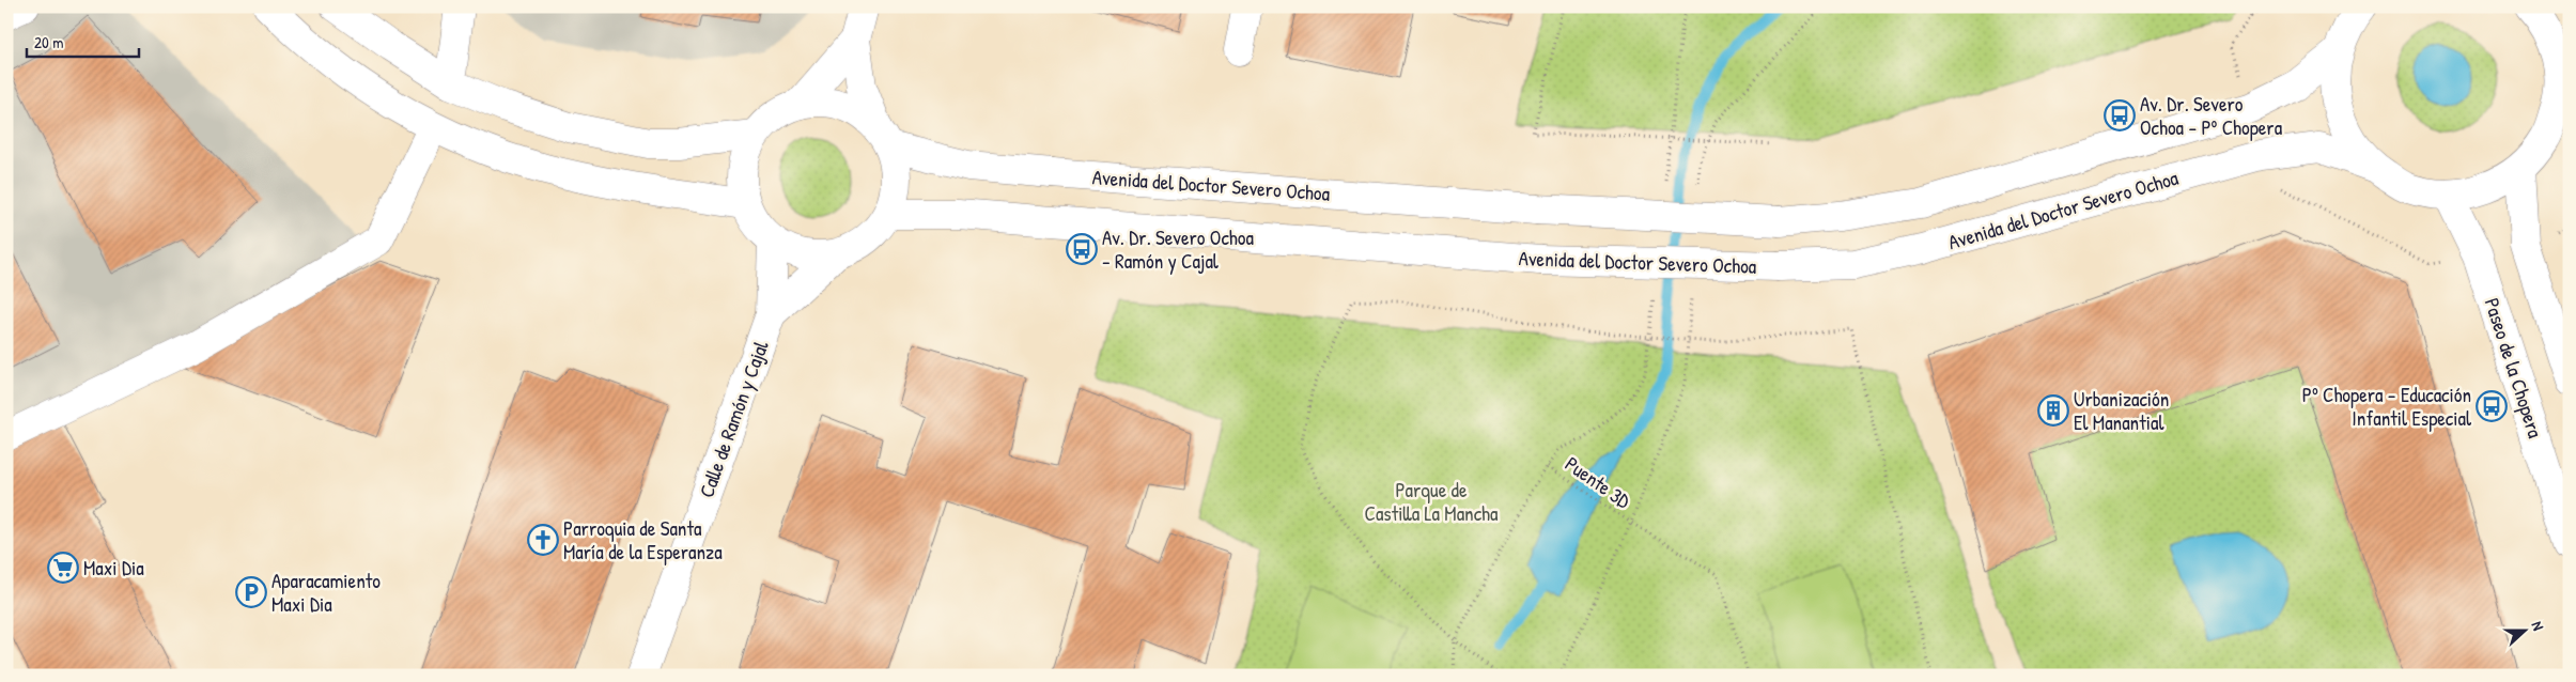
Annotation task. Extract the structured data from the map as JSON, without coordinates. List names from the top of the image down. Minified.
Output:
{"streets":{"street":["Avenida del Doctor Severo Ochoa","Paseo de la Chopera","Calle de Ramón y Cajal"],"path":["Puente 3D"]},"crossings":[["Avenida del Doctor Severo Ochoa","Calle de Ramón y Cajal"]],"parks":["Parque de Castilla La Mancha"],"places":{"bus stop":["Av. Dr. Severo Ochoa - Pº Chopera","Av. Dr. Severo Ochoa - Ramón y Cajal","Pº Chopera - Educación Infantil Especial"],"building":["Urbanización El Manantial"],"church":["Parroquia de Santa María de la Esperanza"],"supermarket":["Maxi Dia"],"parking":["Aparacamiento Maxi Dia"]},"scale_bar":"20 m","north":"right"}
